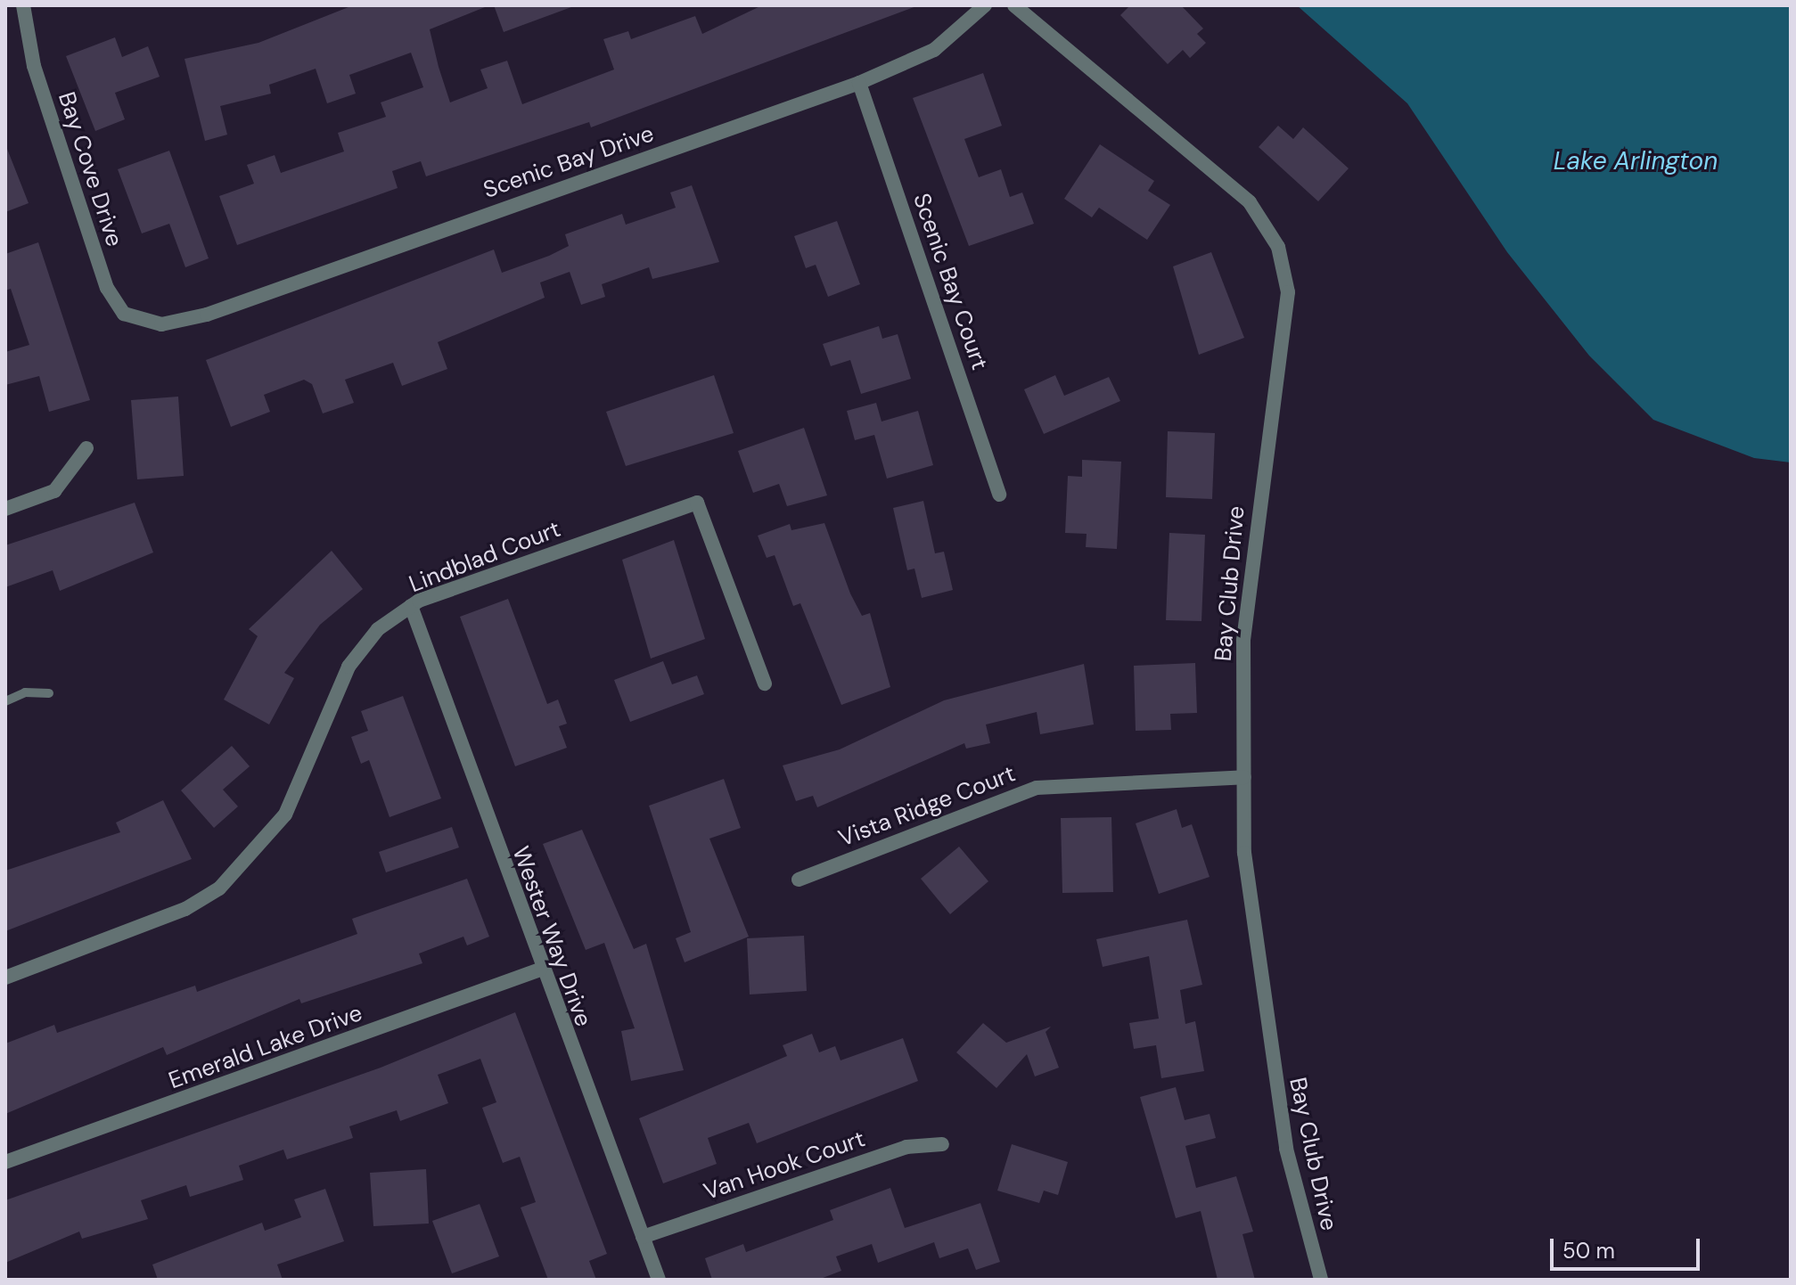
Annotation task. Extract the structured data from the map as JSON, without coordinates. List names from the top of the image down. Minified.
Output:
{"streets":{"street":["Scenic Bay Drive","Bay Cove Drive","Scenic Bay Court","Lindblad Court","Bay Club Drive","Vista Ridge Court","Wester Way Drive","Emerald Lake Drive","Van Hook Court"]},"crossings":[["Scenic Bay Drive","Bay Cove Drive"],["Scenic Bay Drive","Scenic Bay Court"],["Lindblad Court","Wester Way Drive"],["Bay Club Drive","Vista Ridge Court"],["Wester Way Drive","Emerald Lake Drive"],["Wester Way Drive","Van Hook Court"]],"water":["Lake Arlington"],"scale_bar":"50 m"}
